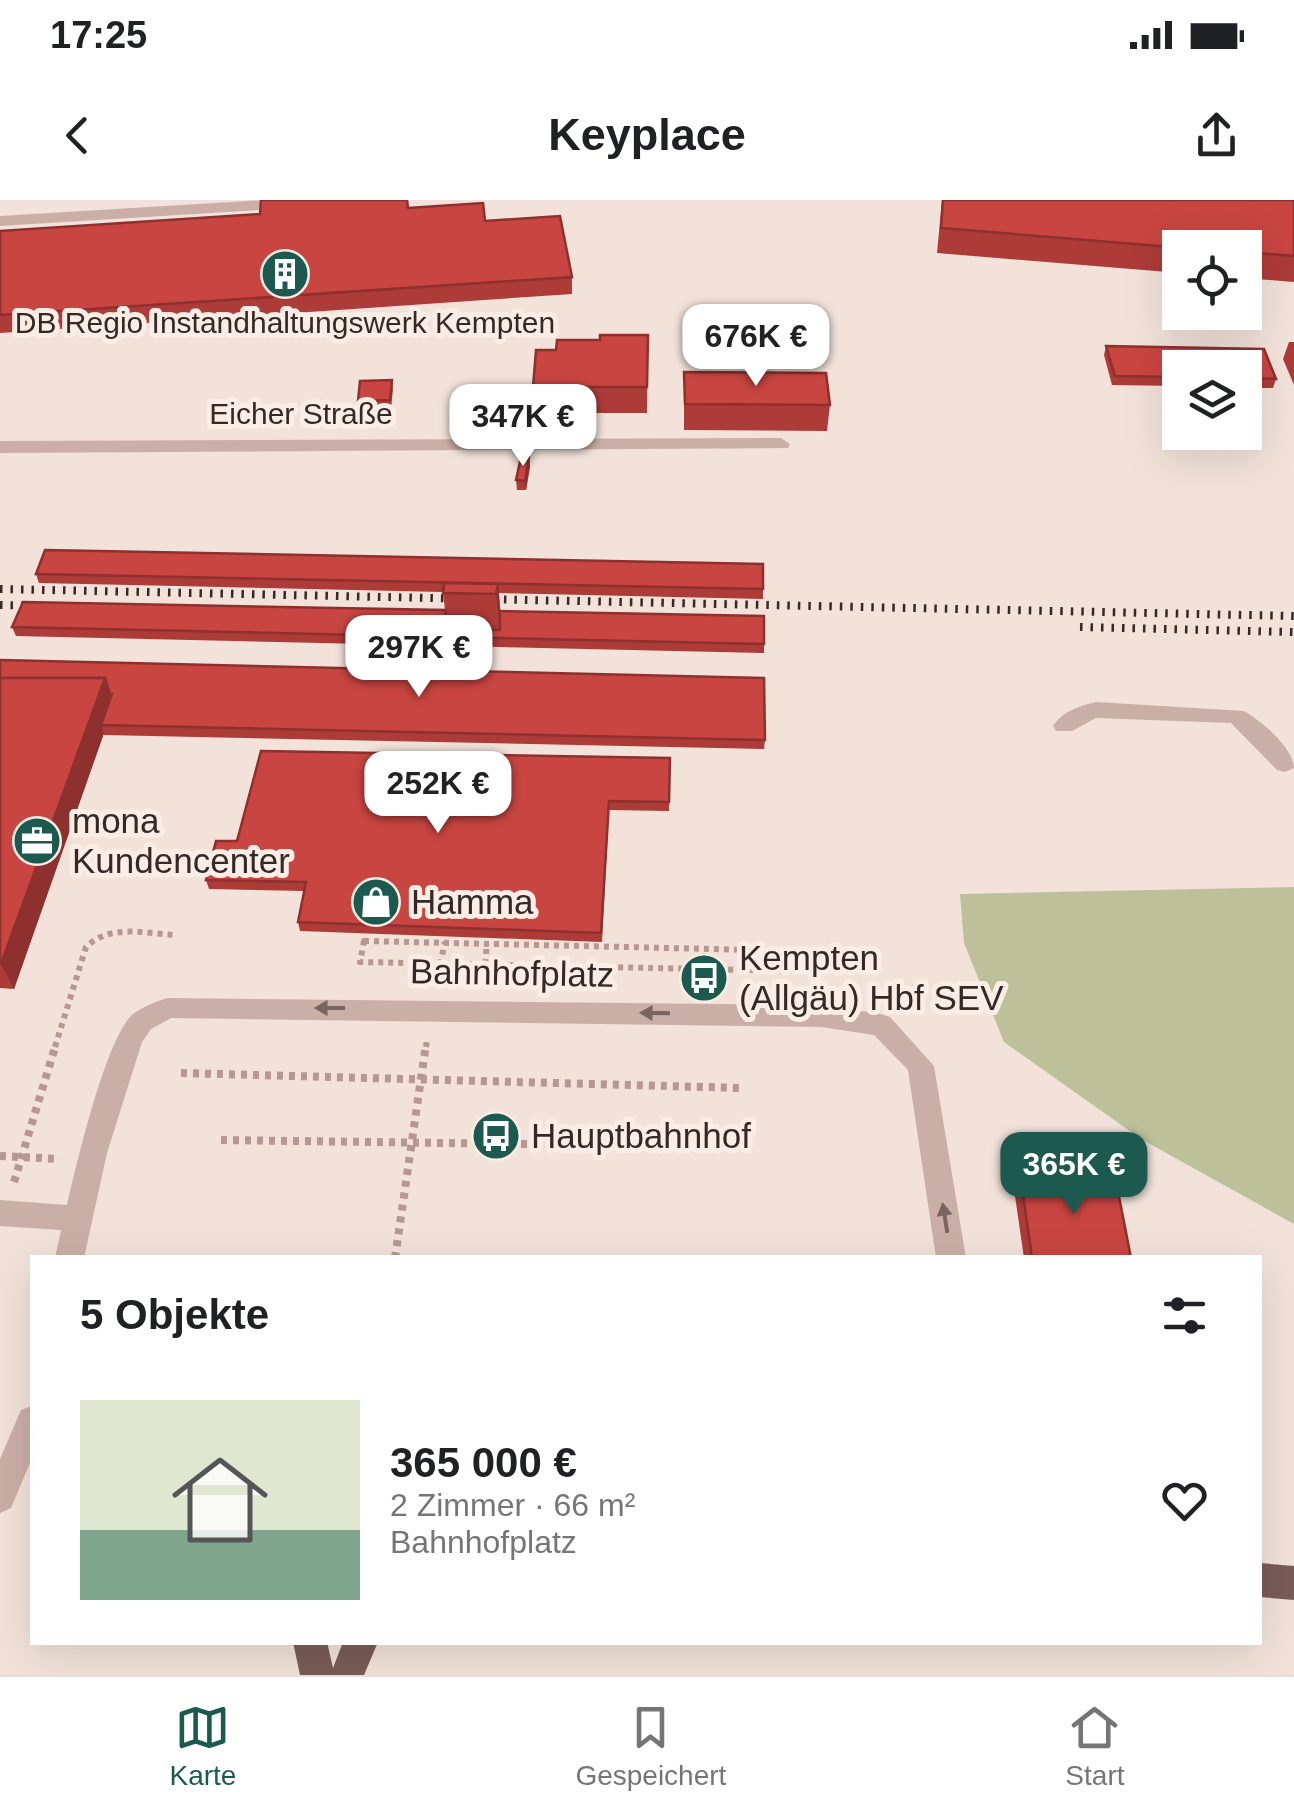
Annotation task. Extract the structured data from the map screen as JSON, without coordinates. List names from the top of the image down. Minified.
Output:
{"streets":{"street":["Eicher Straße","Bahnhofplatz"]},"places":{"building":["DB Regio Instandhaltungswerk Kempten"],"office":["mona Kundencenter"],"shop":["Hamma"],"bus stop":["Kempten (Allgäu) Hbf SEV","Hauptbahnhof"]},"page":{"status":"17:25","header":"Keyplace","price":["676K €","347K €","297K €","252K €","365K €"],"heading":"5 Objekte","list":[{"name":"365 000 €","note":"2 Zimmer · 66 m² · Bahnhofplatz"}],"tabs":["Karte","Gespeichert","Start"]}}
